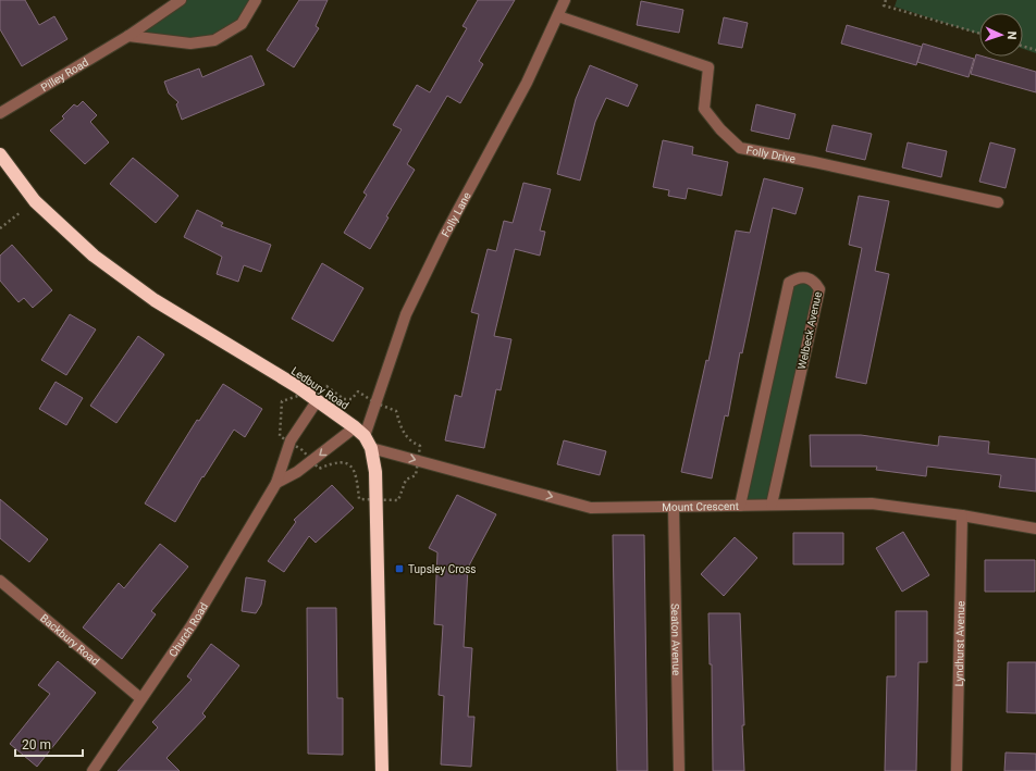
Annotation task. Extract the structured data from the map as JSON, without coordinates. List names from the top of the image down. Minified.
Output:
{"streets":{"highway":["Ledbury Road"],"street":["Pilley Road","Folly Drive","Folly Lane","Welbeck Avenue","Mount Crescent","Church Road","Backbury Road","Seaton Avenue","Lyndhurst Avenue"]},"crossings":[["Folly Drive","Folly Lane"],["Folly Lane","Ledbury Road"],["Welbeck Avenue","Mount Crescent"],["Ledbury Road","Mount Crescent"],["Ledbury Road","Church Road"],["Mount Crescent","Seaton Avenue"],["Mount Crescent","Lyndhurst Avenue"],["Church Road","Backbury Road"]],"one_way":["Mount Crescent"],"places":{"transit":["Tupsley Cross"]},"scale_bar":"20 m","north":"right"}
